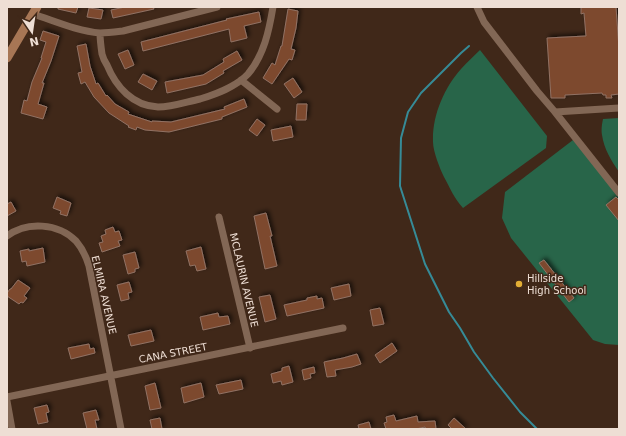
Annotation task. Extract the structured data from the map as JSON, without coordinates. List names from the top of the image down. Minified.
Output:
{"streets":{"street":["MCLAURIN AVENUE","ELMIRA AVENUE","CANA STREET"]},"crossings":[["MCLAURIN AVENUE","CANA STREET"],["ELMIRA AVENUE","CANA STREET"]],"places":["Hillside High School"],"north":"bottom"}
